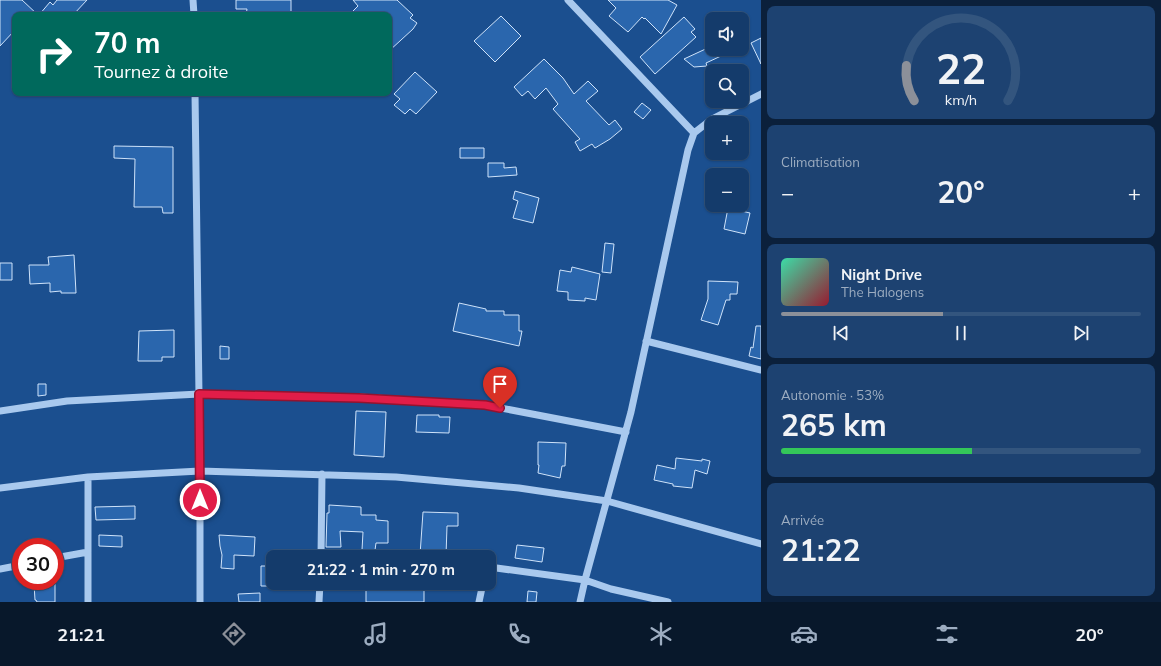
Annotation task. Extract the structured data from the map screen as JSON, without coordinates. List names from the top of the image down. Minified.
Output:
{"page":{"map_buttons":["+","−"],"turn":["70 m","Tournez à droite"],"tile":["Climatisation",["Autonomie · 53%","265 km"],["Arrivée","21:22"]],"heat":["−","20°","+"],"song":["Night Drive","The Halogens"],"limit":"30","trip":"21:22 · 1 min · 270 m","tabs":["21:21","20°"],"gauge":["22","km/h"]}}
